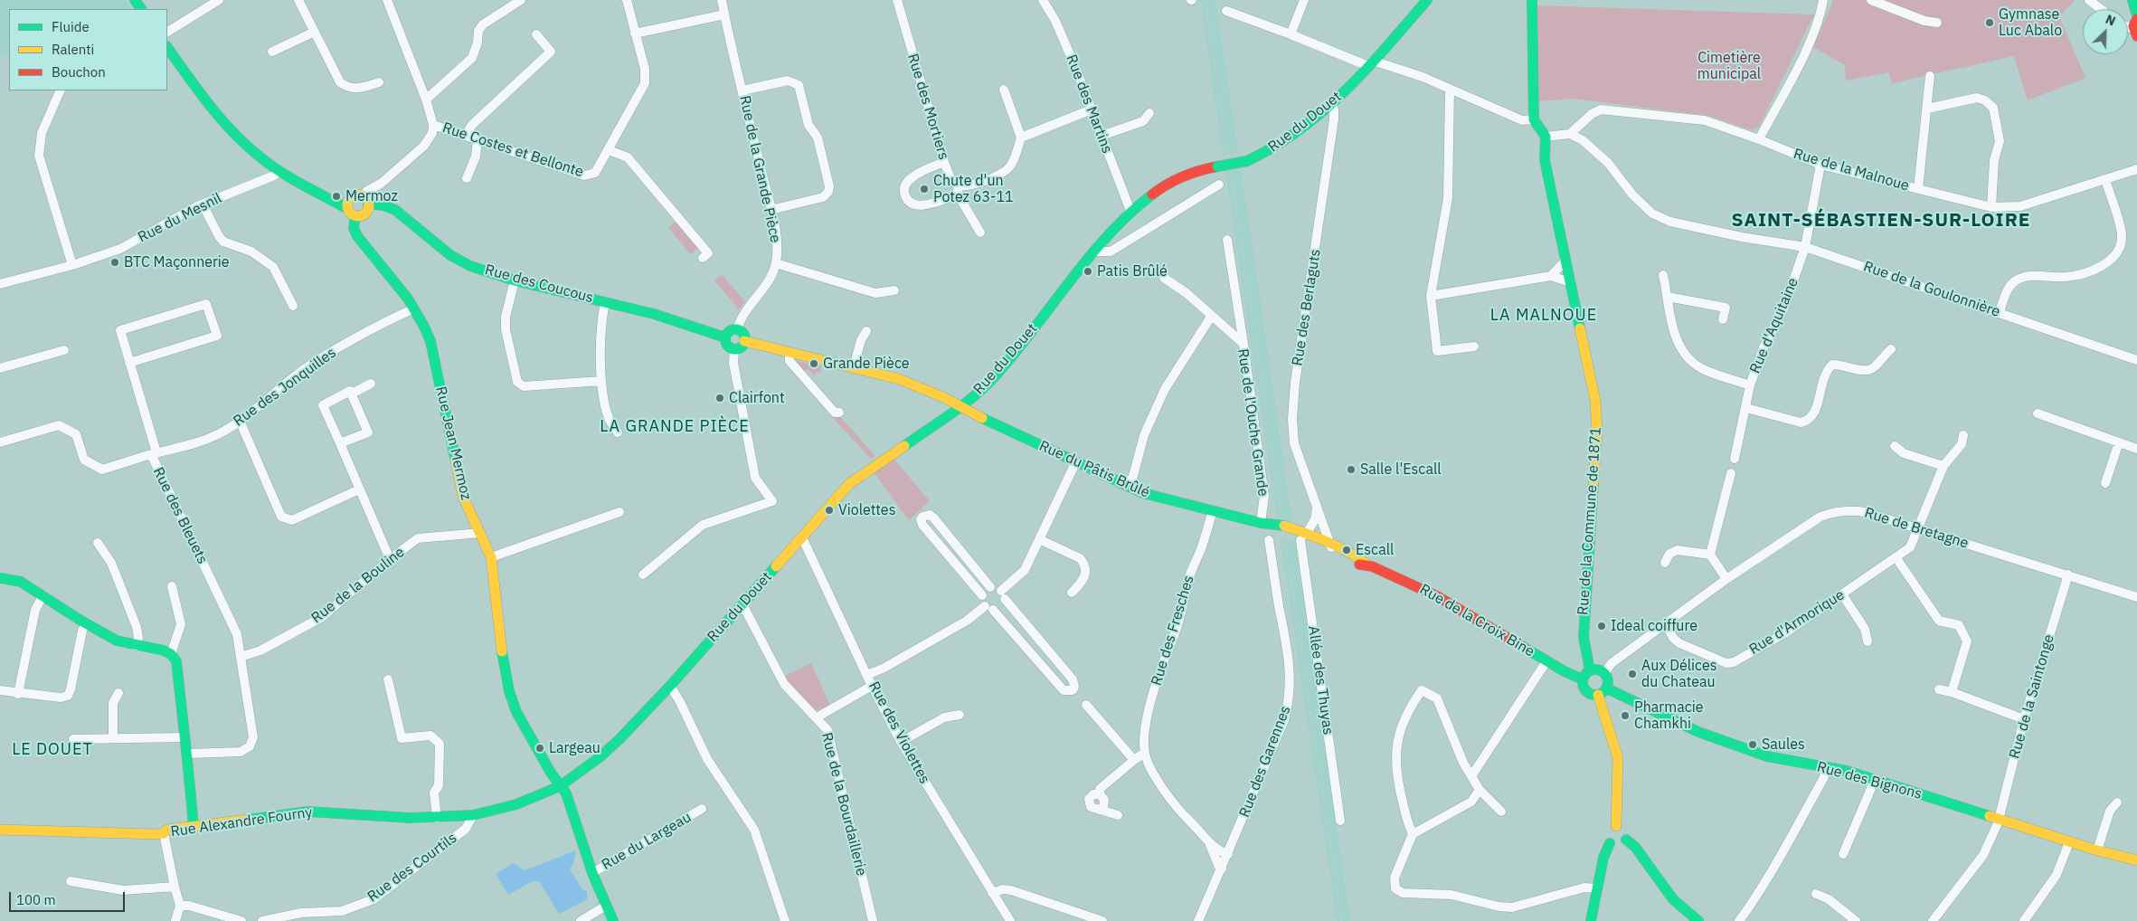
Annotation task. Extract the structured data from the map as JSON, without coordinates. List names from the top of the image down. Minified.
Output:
{"streets":{"street":["Rue des Martins","Rue des Mortiers","Rue du Douet","Rue Costes et Bellonte","Rue de la Grande Pièce","Rue de la Malnoue","Rue du Mesnil","Rue des Coucous","Rue de la Goulonnière","Rue des Berlaguts","Rue d'Aquitaine","Rue des Jonquilles","Rue de l'Ouche Grande","Rue Jean Mermoz","Rue du Pâtis Brûlé","Rue des Bleuets","Rue de la Commune de 1871","Rue de Bretagne","Rue de la Bouline","Rue de la Croix Bine","Rue d'Armorique","Rue des Fresches","Allée des Thuyas","Rue de la Saintonge","Rue des Violettes","Rue des Garennes","Rue des Bignons","Rue de la Bourdaillerie","Rue Alexandre Fourny","Rue du Largeau","Rue des Courtils"]},"crossings":[["Rue des Martins","Rue du Douet"],["Rue du Douet","Rue des Berlaguts"],["Rue du Douet","Rue Jean Mermoz"],["Rue du Douet","Rue du Pâtis Brûlé"],["Rue du Douet","Rue des Violettes"],["Rue du Douet","Rue de la Bourdaillerie"],["Rue du Douet","Rue Alexandre Fourny"],["Rue du Douet","Rue du Largeau"],["Rue de la Grande Pièce","Rue des Coucous"],["Rue de la Malnoue","Rue de la Goulonnière"],["Rue de la Goulonnière","Rue d'Aquitaine"],["Rue des Berlaguts","Rue de la Croix Bine"],["Rue des Jonquilles","Rue Jean Mermoz"],["Rue des Jonquilles","Rue des Bleuets"],["Rue de l'Ouche Grande","Rue du Pâtis Brûlé"],["Rue Jean Mermoz","Rue de la Bouline"],["Rue Jean Mermoz","Rue Alexandre Fourny"],["Rue Jean Mermoz","Rue du Largeau"],["Rue du Pâtis Brûlé","Rue de la Croix Bine"],["Rue du Pâtis Brûlé","Rue des Fresches"],["Rue du Pâtis Brûlé","Allée des Thuyas"],["Rue des Bleuets","Rue de la Bouline"],["Rue de la Commune de 1871","Rue de Bretagne"],["Rue de la Commune de 1871","Rue de la Croix Bine"],["Rue de la Commune de 1871","Rue des Bignons"],["Rue de Bretagne","Rue de la Croix Bine"],["Rue de Bretagne","Rue d'Armorique"],["Rue de Bretagne","Rue de la Saintonge"],["Rue de Bretagne","Rue des Bignons"],["Rue de la Croix Bine","Allée des Thuyas"],["Rue de la Croix Bine","Rue des Bignons"],["Rue des Fresches","Rue des Garennes"],["Rue de la Saintonge","Rue des Bignons"],["Rue Alexandre Fourny","Rue du Largeau"],["Rue Alexandre Fourny","Rue des Courtils"]],"districts":["SAINT-SÉBASTIEN-SUR-LOIRE","LA MALNOUE","LA GRANDE PIÈCE","LE DOUET"],"parks":["Cimetière municipal"],"places":["Gymnase Luc Abalo","Chute d'un Potez 63-11","Mermoz","BTC Maçonnerie","Patis Brûlé","Grande Pièce","Clairfont","Salle l'Escall","Violettes","Escall","Ideal coiffure","Aux Délices du Chateau","Pharmacie Chamkhi","Saules","Largeau"],"legend":["Fluide","Ralenti","Bouchon"],"scale_bar":"100 m","north":"top right"}
